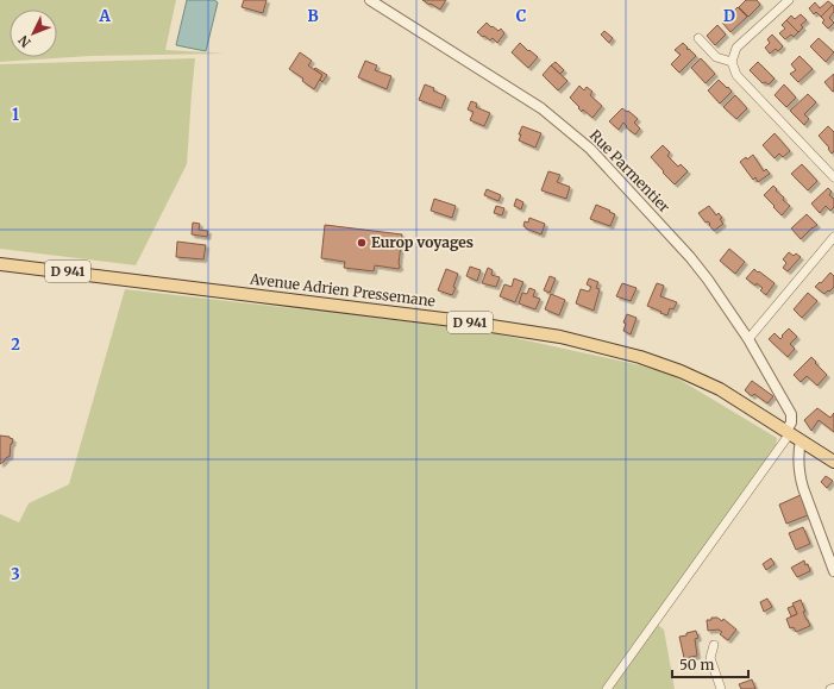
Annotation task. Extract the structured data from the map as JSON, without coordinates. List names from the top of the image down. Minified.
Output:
{"streets":{"main road":["D 941","Avenue Adrien Pressemane"],"street":["Rue Parmentier"]},"crossings":[["Rue Parmentier","Avenue Adrien Pressemane"],["D 941","Avenue Adrien Pressemane"]],"places":["Europ voyages"],"scale_bar":"50 m","north":"bottom left","grid":{"columns":["A","B","C","D"],"rows":["1","2","3"]}}
